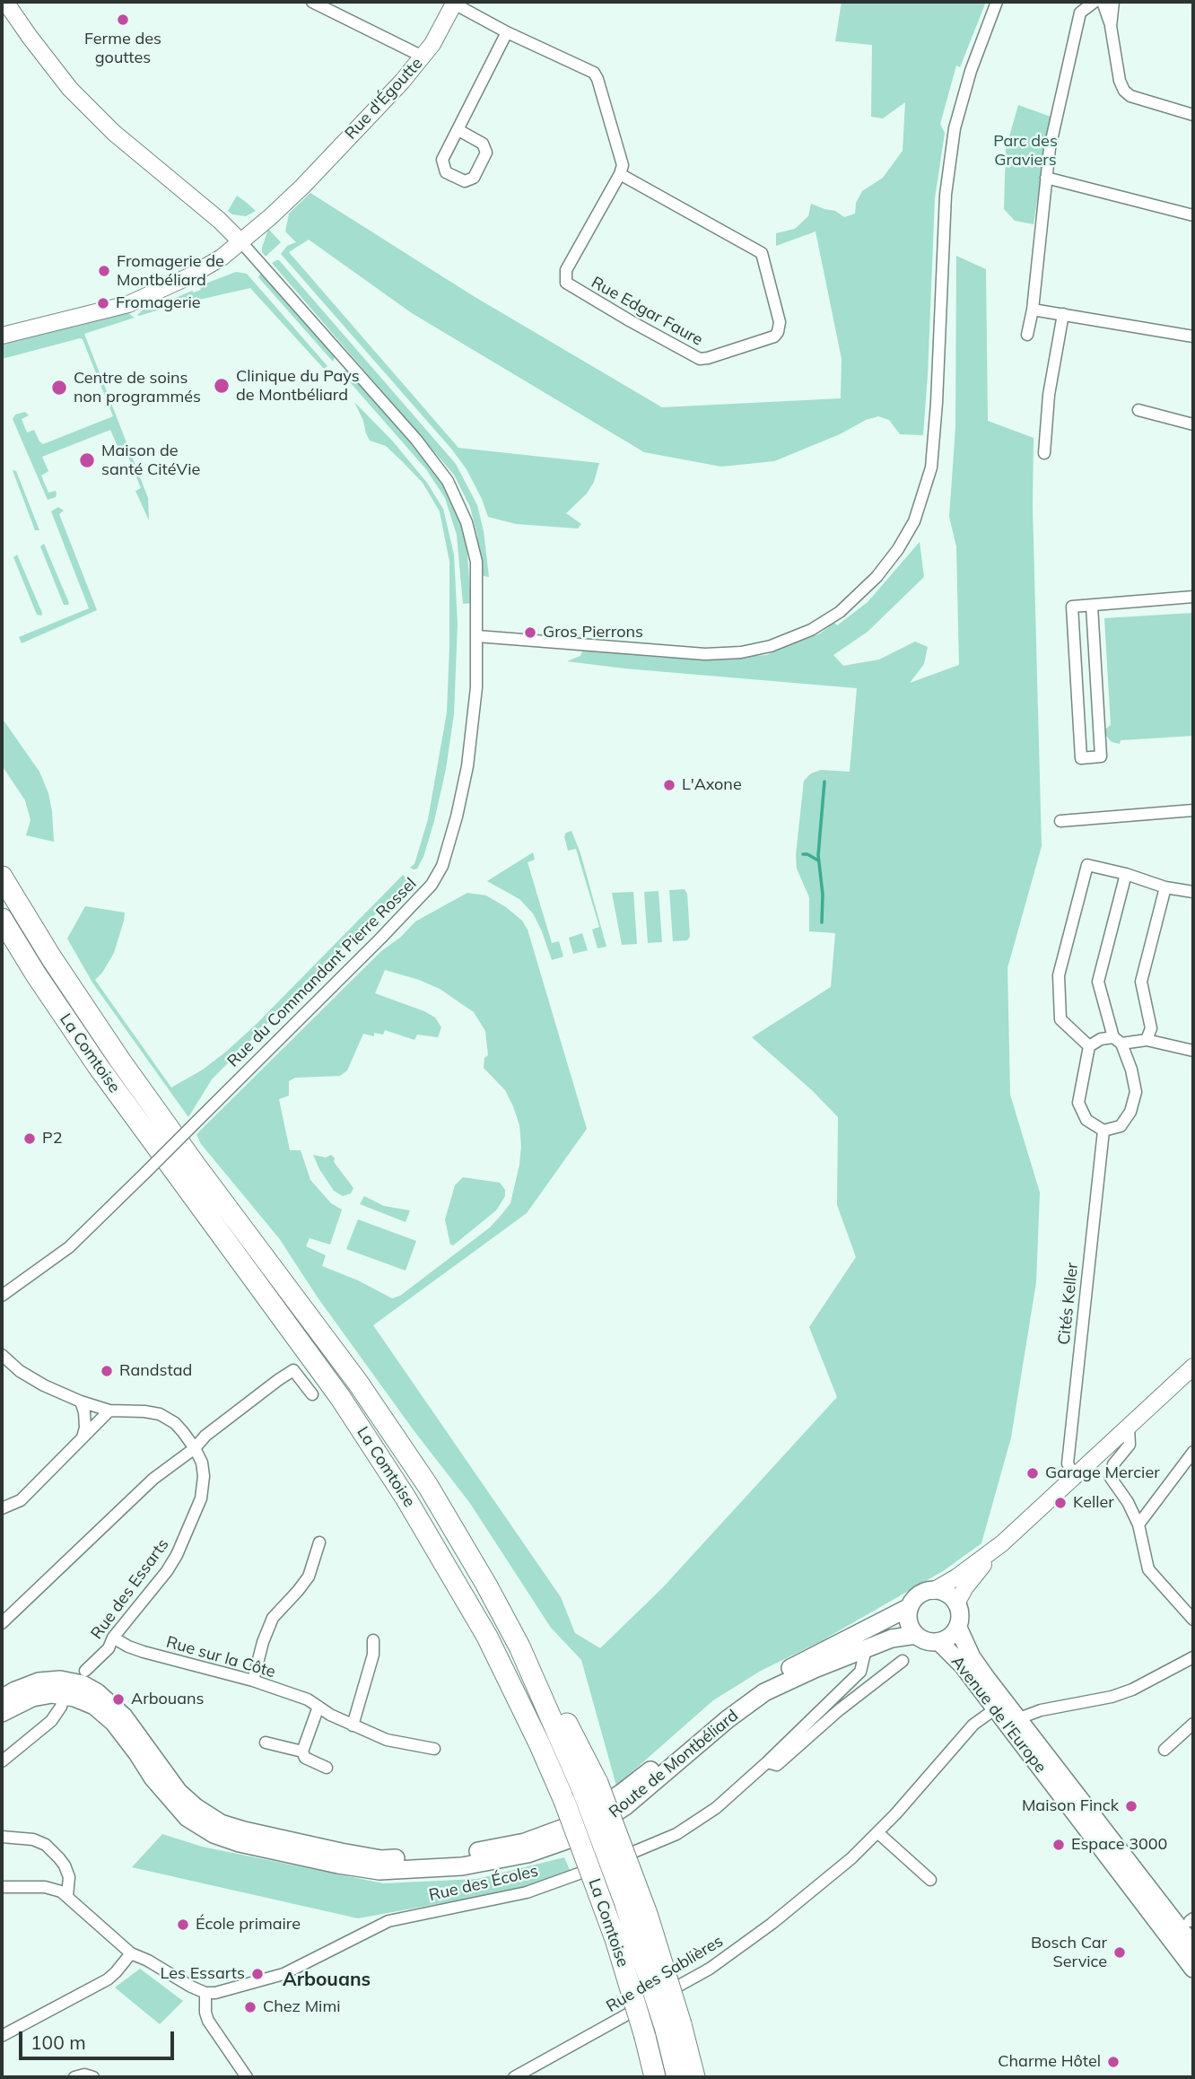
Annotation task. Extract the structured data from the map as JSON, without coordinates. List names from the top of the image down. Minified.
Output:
{"streets":{"highway":["La Comtoise"],"main road":["Rue d'Égoutte","Avenue de l'Europe","Route de Montbéliard"],"street":["Rue Edgar Faure","Rue du Commandant Pierre Rossel","Cités Keller","Rue des Essarts","Rue sur la Côte","Rue des Écoles","Rue des Sablières"]},"crossings":[["Rue d'Égoutte","Rue du Commandant Pierre Rossel"],["Rue des Essarts","Rue sur la Côte"],["Avenue de l'Europe","Route de Montbéliard"],["Avenue de l'Europe","Rue des Sablières"],["Route de Montbéliard","Rue des Écoles"]],"districts":["Arbouans"],"parks":["Parc des Graviers"],"places":["Ferme des gouttes","Fromagerie de Montbéliard","Fromagerie","Clinique du Pays de Montbéliard","Centre de soins non programmés","Maison de santé CitéVie","Gros Pierrons","L'Axone","P2","Randstad","Garage Mercier","Keller","Arbouans","Maison Finck","Espace 3000","École primaire","Bosch Car Service","Les Essarts","Chez Mimi","Charme Hôtel"],"scale_bar":"100 m"}
